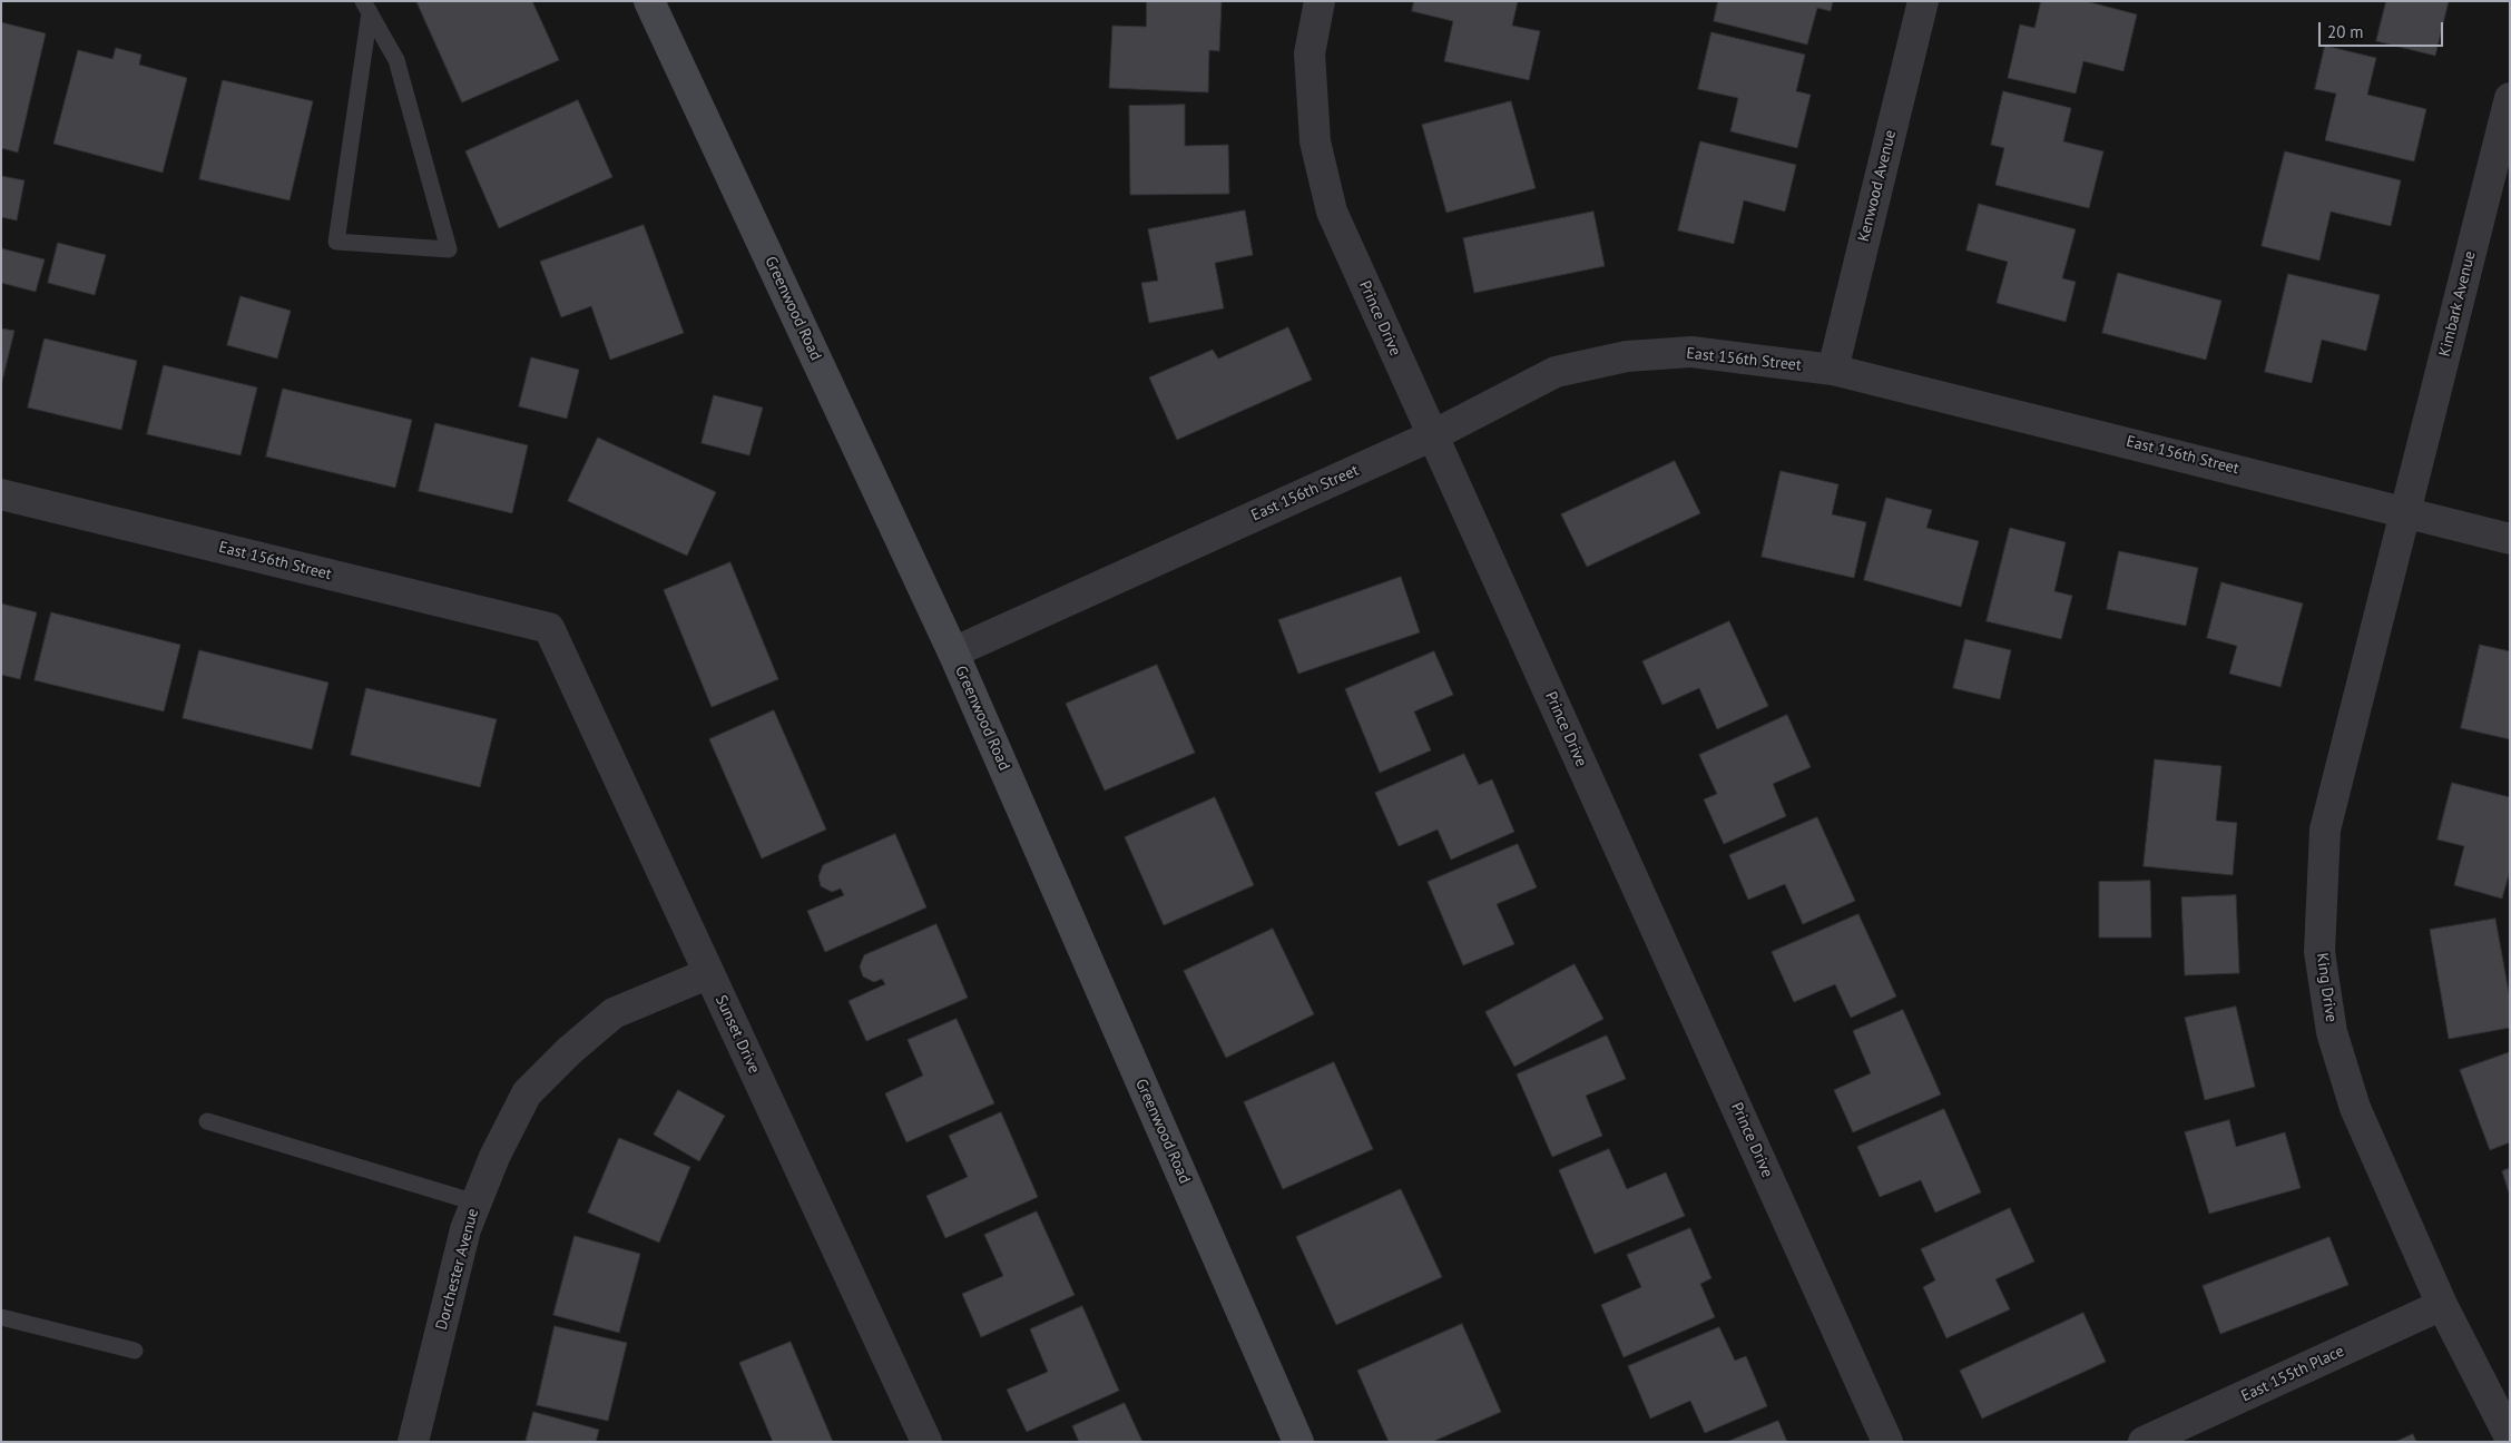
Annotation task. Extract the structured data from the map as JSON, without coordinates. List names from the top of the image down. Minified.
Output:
{"streets":{"street":["Kenwood Avenue","Kimbark Avenue","Greenwood Road","Prince Drive","East 156th Street","King Drive","Sunset Drive","Dorchester Avenue","East 155th Place"]},"crossings":[["Kenwood Avenue","East 156th Street"],["Kimbark Avenue","East 156th Street"],["Kimbark Avenue","King Drive"],["Greenwood Road","East 156th Street"],["Prince Drive","East 156th Street"],["East 156th Street","King Drive"],["East 156th Street","Sunset Drive"],["King Drive","East 155th Place"],["Sunset Drive","Dorchester Avenue"]],"scale_bar":"20 m"}
